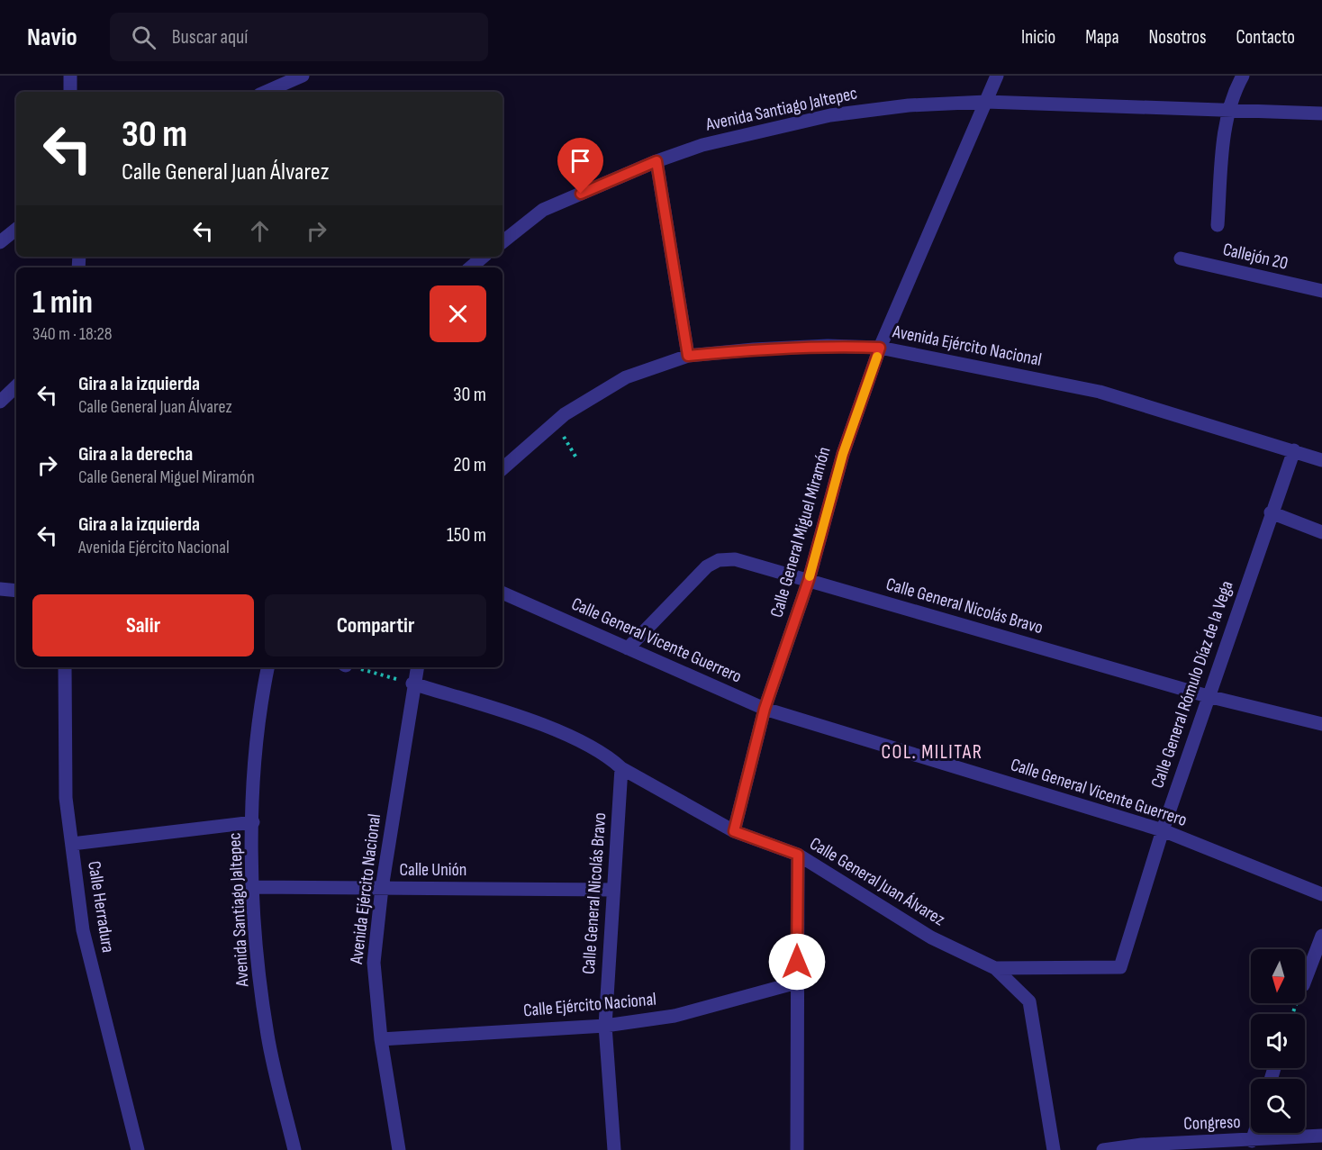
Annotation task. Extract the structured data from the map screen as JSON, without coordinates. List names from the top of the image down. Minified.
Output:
{"streets":{"street":["Avenida Santiago Jaltepec","Callejón 20","Avenida Ejército Nacional","Calle General Miguel Miramón","Calle General Nicolás Bravo","Calle General Vicente Guerrero","Calle General Rómulo Díaz de la Vega","Calle Unión","Calle General Juan Álvarez","Calle Herradura","Calle Ejército Nacional","Congreso"]},"crossings":[["Avenida Santiago Jaltepec","Calle General Miguel Miramón"],["Avenida Santiago Jaltepec","Calle Unión"],["Avenida Ejército Nacional","Calle General Miguel Miramón"],["Avenida Ejército Nacional","Calle General Rómulo Díaz de la Vega"],["Avenida Ejército Nacional","Calle Unión"],["Avenida Ejército Nacional","Calle General Juan Álvarez"],["Avenida Ejército Nacional","Calle Ejército Nacional"],["Calle General Miguel Miramón","Calle General Nicolás Bravo"],["Calle General Miguel Miramón","Calle General Vicente Guerrero"],["Calle General Miguel Miramón","Calle General Juan Álvarez"],["Calle General Nicolás Bravo","Calle General Vicente Guerrero"],["Calle General Nicolás Bravo","Calle General Rómulo Díaz de la Vega"],["Calle General Nicolás Bravo","Calle Unión"],["Calle General Nicolás Bravo","Calle General Juan Álvarez"],["Calle General Nicolás Bravo","Calle Ejército Nacional"],["Calle General Vicente Guerrero","Calle General Rómulo Díaz de la Vega"],["Calle General Rómulo Díaz de la Vega","Calle General Juan Álvarez"]],"districts":["COL. MILITAR"],"north":"bottom","page":{"header":"Navio","search":"Buscar aquí","nav":["Inicio","Mapa","Nosotros","Contacto"],"turn":["30 m","Calle General Juan Álvarez"],"heading":["1 min","340 m · 18:28"],"list":[{"name":"Gira a la izquierda","note":"Calle General Juan Álvarez","value":"30 m"},{"name":"Gira a la derecha","note":"Calle General Miguel Miramón","value":"20 m"},{"name":"Gira a la izquierda","note":"Avenida Ejército Nacional","value":"150 m"}],"buttons":["Salir","Compartir"]}}
